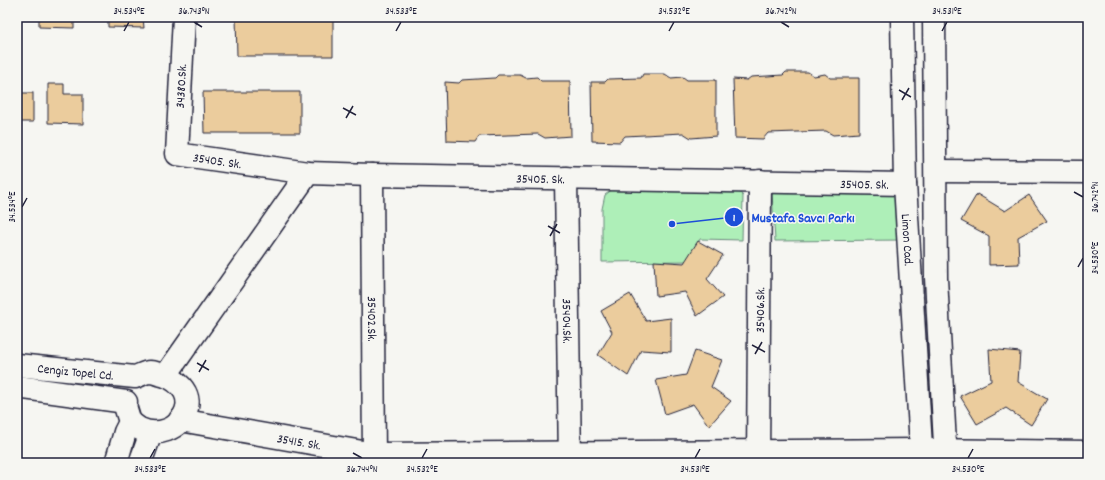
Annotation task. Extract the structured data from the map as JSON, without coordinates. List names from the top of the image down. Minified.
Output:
{"streets":{"street":["34380.Sk.","35405. Sk.","Limon Cad.","35406.Sk.","35402.Sk.","35404.Sk.","Cengiz Topel Cd.","35415. Sk."]},"crossings":[["34380.Sk.","35405. Sk."],["35405. Sk.","Limon Cad."],["35405. Sk.","35406.Sk."],["35405. Sk.","35402.Sk."],["35405. Sk.","35404.Sk."],["Limon Cad.","35415. Sk."],["35406.Sk.","35415. Sk."],["35402.Sk.","35415. Sk."],["35404.Sk.","35415. Sk."],["Cengiz Topel Cd.","35415. Sk."]],"places":["Mustafa Savcı Parkı"],"coordinates":["34.534°E","36.743°N","34.533°E","34.532°E","36.742°N","34.531°E","34.530°E","36.744°N"]}
